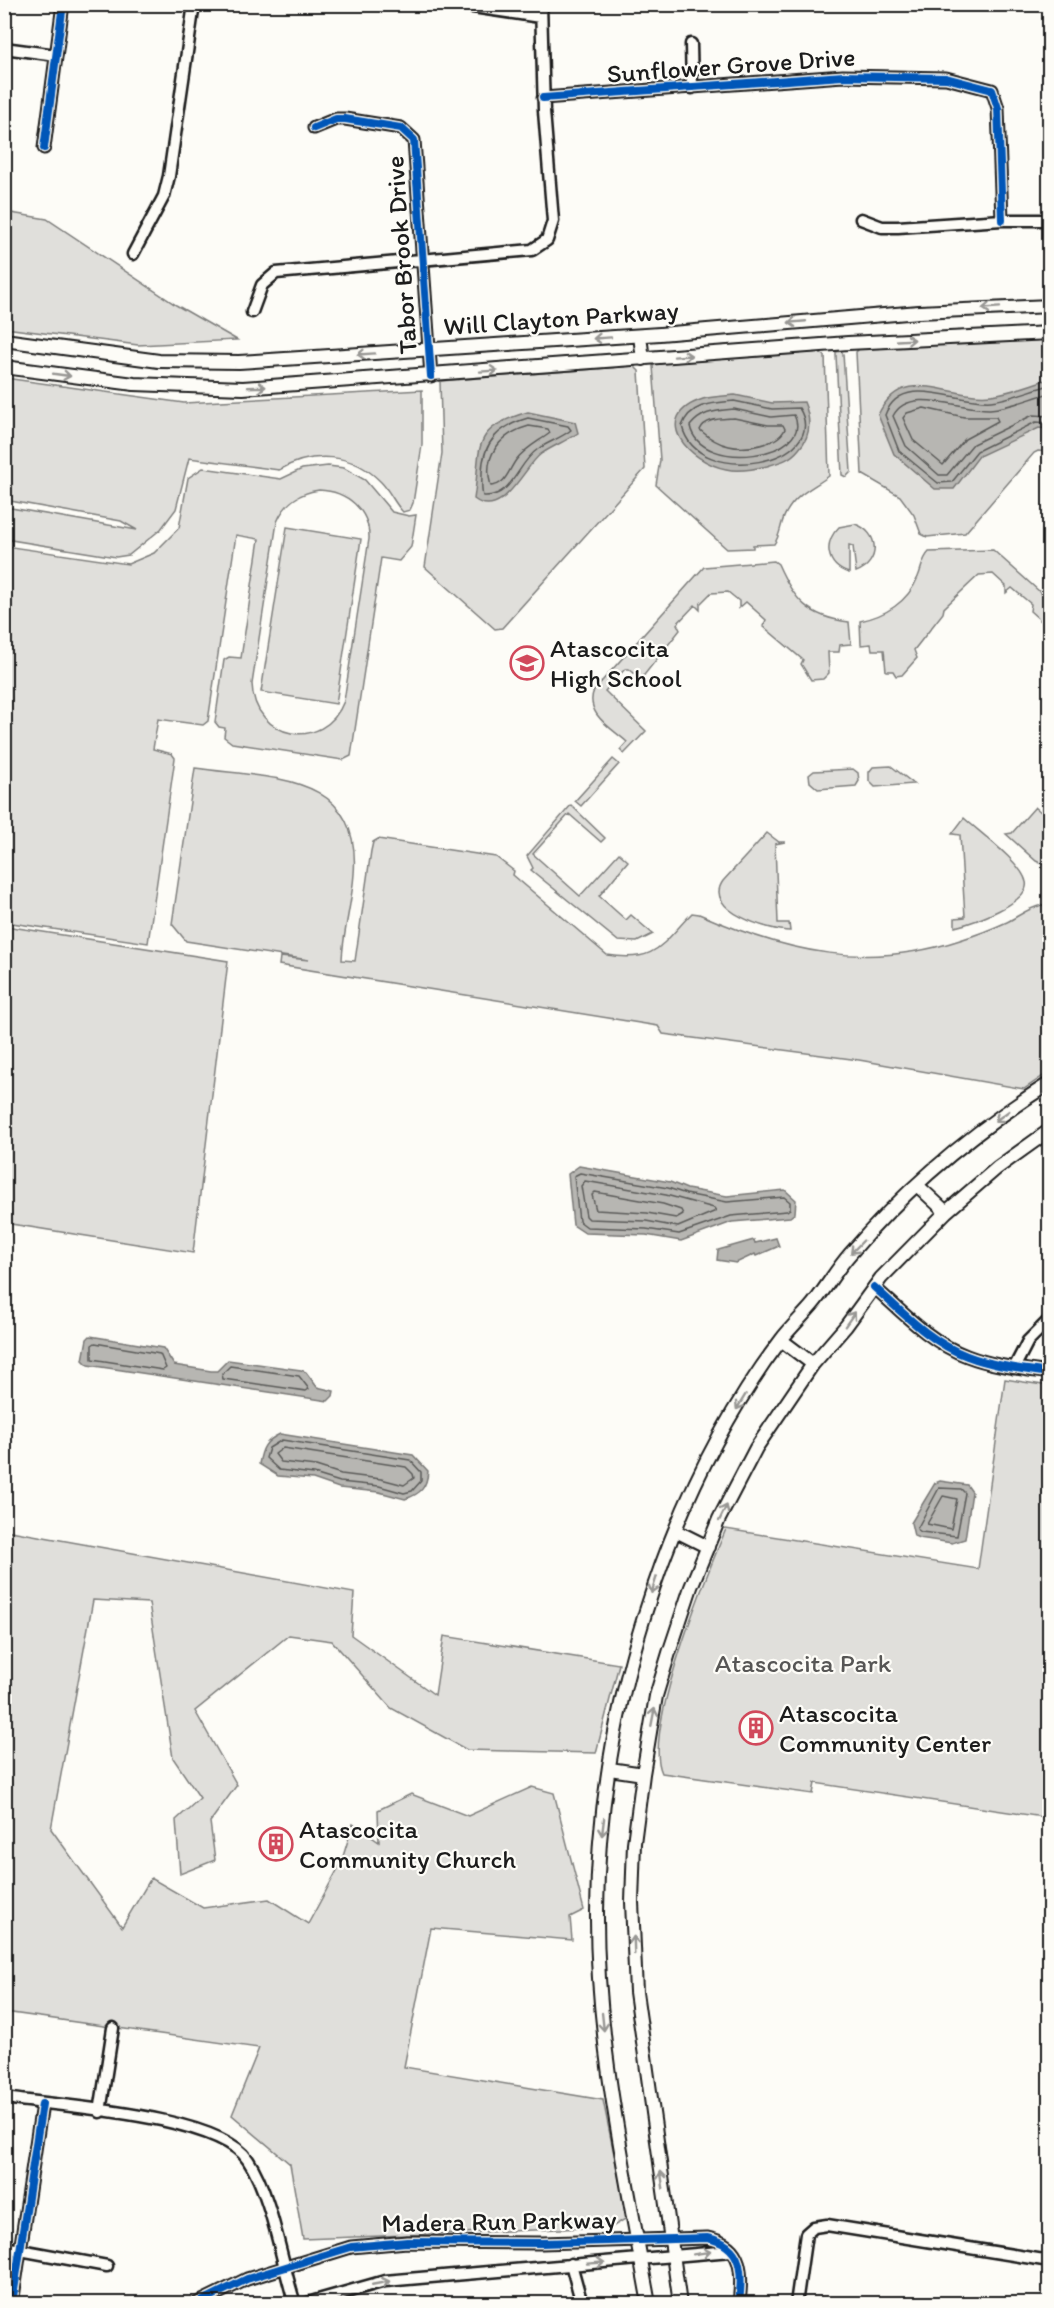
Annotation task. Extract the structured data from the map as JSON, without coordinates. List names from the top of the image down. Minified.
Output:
{"streets":{"main road":["Will Clayton Parkway"],"street":["Sunflower Grove Drive","Tabor Brook Drive","Madera Run Parkway"]},"crossings":[["Tabor Brook Drive","Will Clayton Parkway"]],"parks":["Atascocita Park"],"places":{"school or university":["Atascocita High School"],"building":["Atascocita Community Center","Atascocita Community Church"]}}
